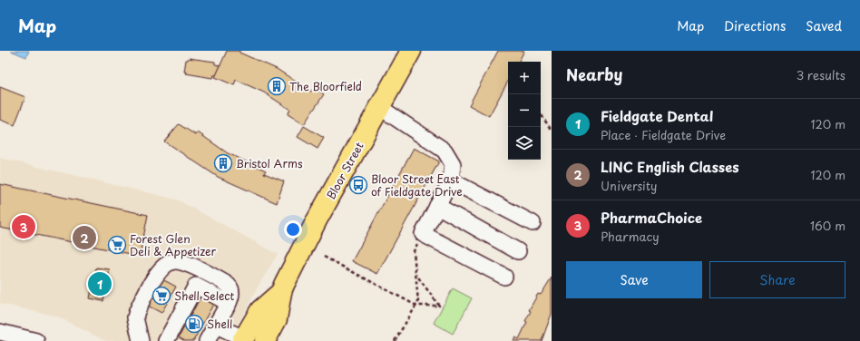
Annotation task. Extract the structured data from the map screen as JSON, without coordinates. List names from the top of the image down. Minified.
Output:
{"streets":{"main road":["Bloor Street"]},"places":{"building":["The Bloorfield","Bristol Arms"],"bus stop":["Bloor Street East of Fieldgate Drive"],"supermarket":["Forest Glen Deli & Appetizer","Shell Select"],"fuel station":["Shell"]},"page":{"header":"Map","nav":["Map","Directions","Saved"],"heading":["Nearby","3 results"],"map_buttons":["+","−"],"list":[{"mark":"1","name":"Fieldgate Dental","note":"Place · Fieldgate Drive","value":"120 m"},{"mark":"2","name":"LINC English Classes","note":"University","value":"120 m"},{"mark":"3","name":"PharmaChoice","note":"Pharmacy","value":"160 m"}],"pins":["3","2","1"],"buttons":["Save","Share"]}}
